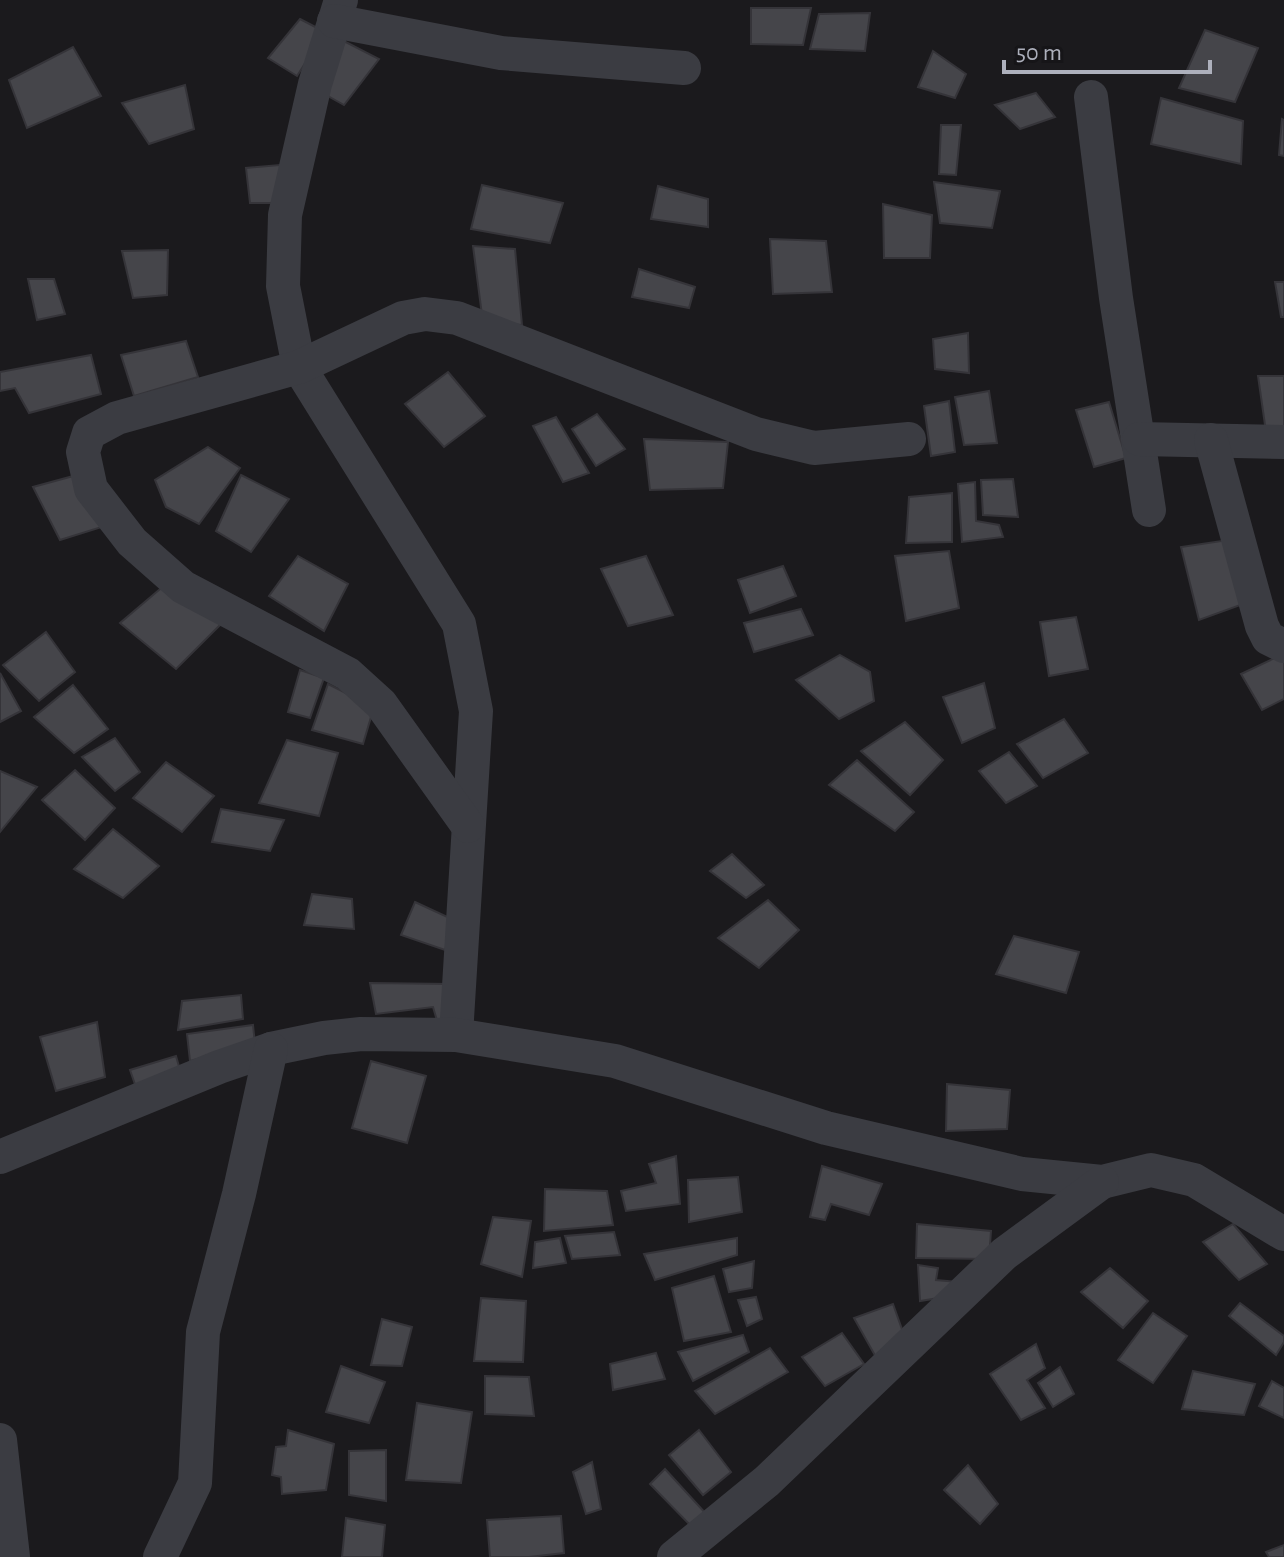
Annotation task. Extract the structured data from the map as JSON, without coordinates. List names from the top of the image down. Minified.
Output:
{"scale_bar":"50 m"}
